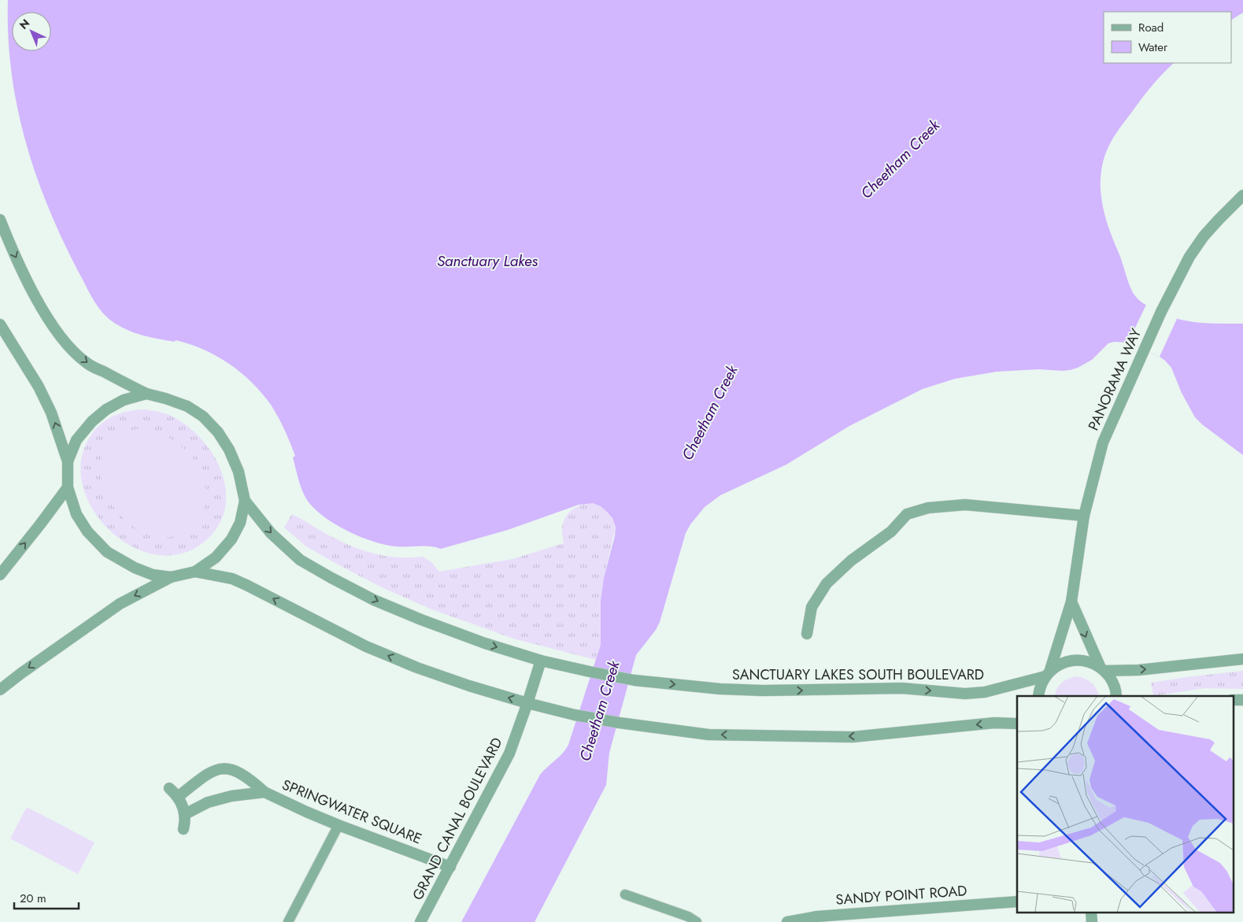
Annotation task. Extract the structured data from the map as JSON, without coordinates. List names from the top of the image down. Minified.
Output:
{"streets":{"street":["PANORAMA WAY","SANCTUARY LAKES SOUTH BOULEVARD","SPRINGWATER SQUARE","GRAND CANAL BOULEVARD","SANDY POINT ROAD"]},"crossings":[["PANORAMA WAY","SANCTUARY LAKES SOUTH BOULEVARD"],["SANCTUARY LAKES SOUTH BOULEVARD","GRAND CANAL BOULEVARD"],["SPRINGWATER SQUARE","GRAND CANAL BOULEVARD"]],"water":["Cheetham Creek","Sanctuary Lakes"],"legend":["Road","Water"],"scale_bar":"20 m","north":"top left"}
